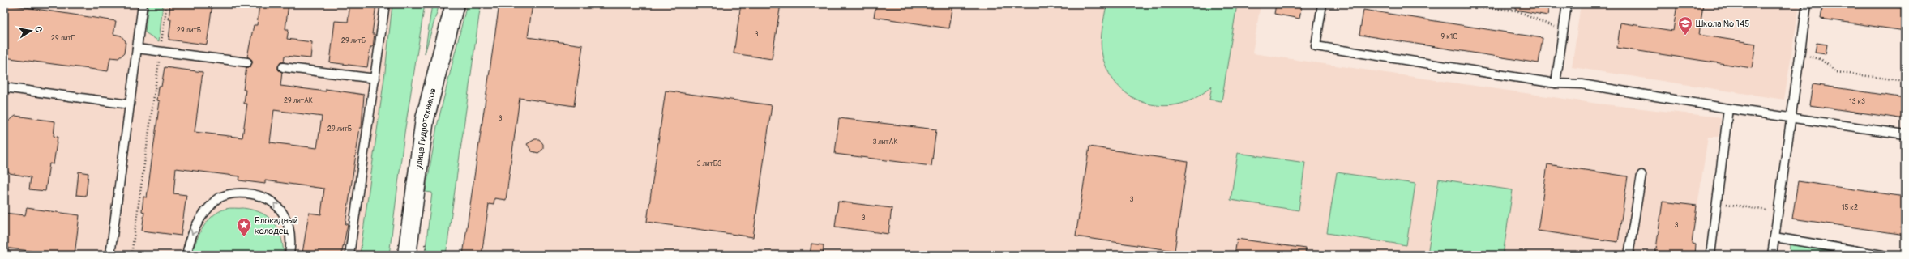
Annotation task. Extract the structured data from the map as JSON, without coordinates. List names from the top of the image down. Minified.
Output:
{"streets":{"street":["улица Гидротехников"]},"places":{"school or university":["Школа № 145"],"place":["Блокадный колодец"]},"house_numbers":["29 литБ","3","9 к10","29 литП","29 литБ","29 литАК","13 к3","3","29 литБ","3 литАК","3 литБЗ","3","15 к2","3","3"],"north":"right"}
